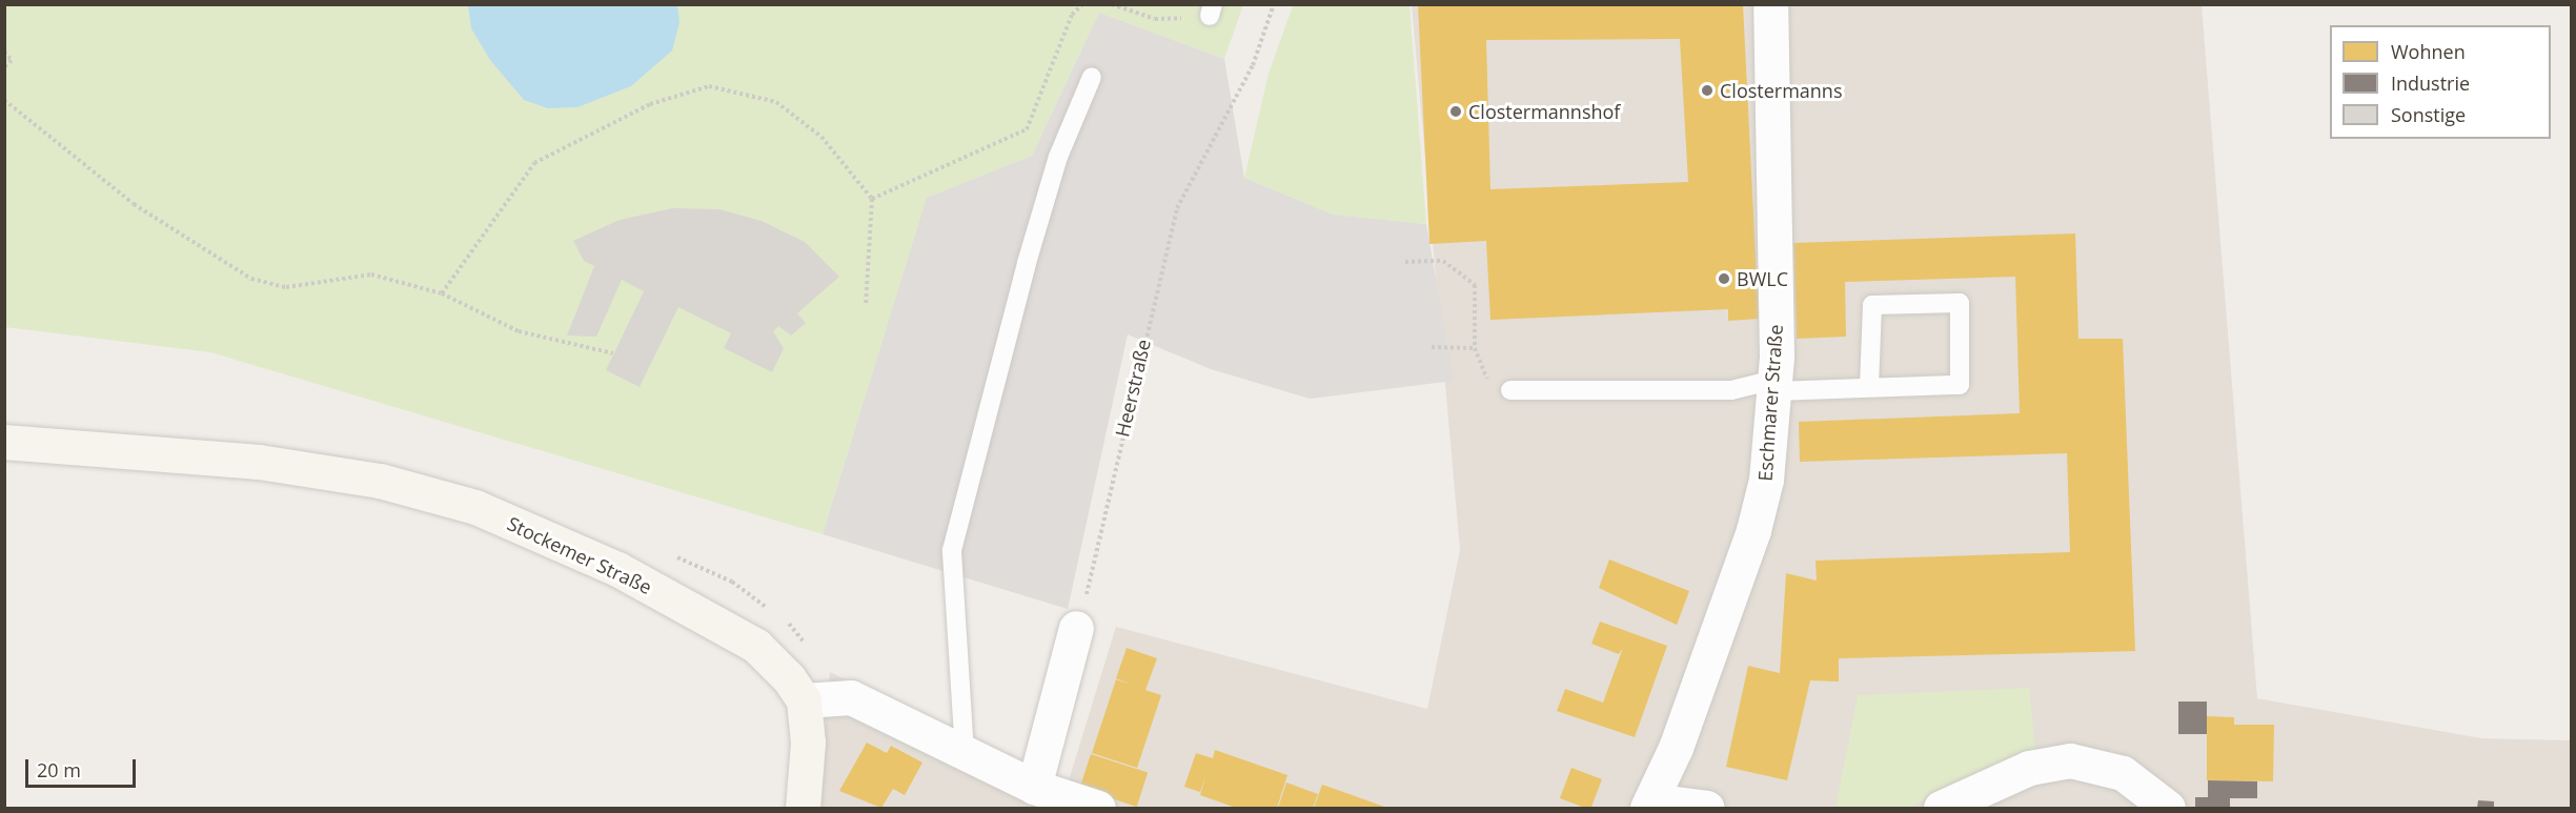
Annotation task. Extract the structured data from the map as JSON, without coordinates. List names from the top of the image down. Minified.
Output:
{"streets":{"main road":["Stockemer Straße"],"street":["Eschmarer Straße"],"path":["Heerstraße"]},"places":["Clostermanns","Clostermannshof","BWLC"],"legend":["Wohnen","Industrie","Sonstige"],"scale_bar":"20 m"}
